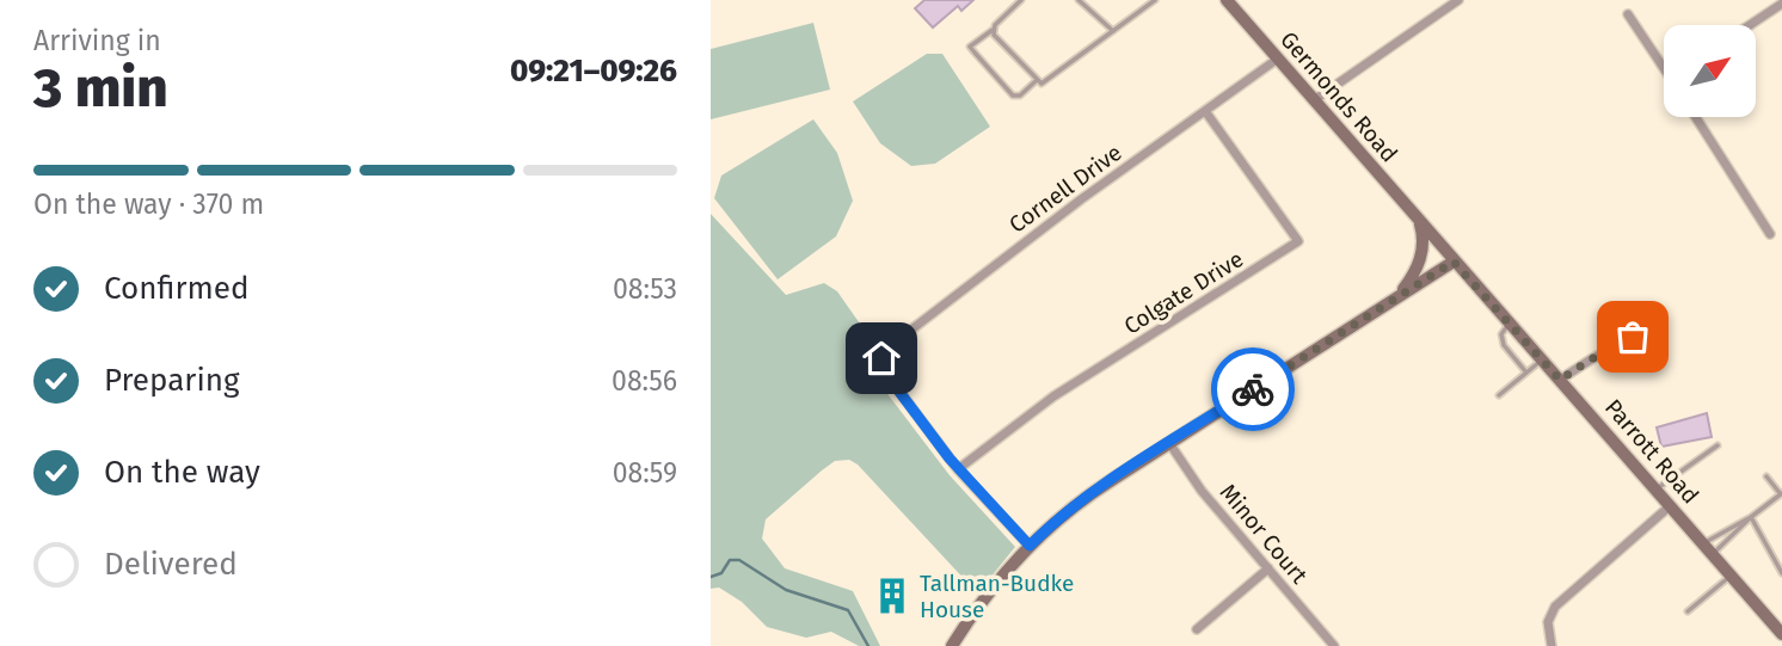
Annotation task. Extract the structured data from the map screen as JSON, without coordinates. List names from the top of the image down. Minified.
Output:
{"streets":{"street":["Germonds Road","Cornell Drive","Colgate Drive","Parrott Road","Minor Court"]},"crossings":[["Germonds Road","Cornell Drive"],["Germonds Road","Parrott Road"],["Cornell Drive","Colgate Drive"]],"places":{"building":["Tallman-Budke House"]},"north":"top right","page":{"heading":["3 min","Arriving in","09:21–09:26"],"bar":"On the way · 370 m","list":[["Confirmed","08:53"],["Preparing","08:56"],["On the way","08:59"],"Delivered"]}}
